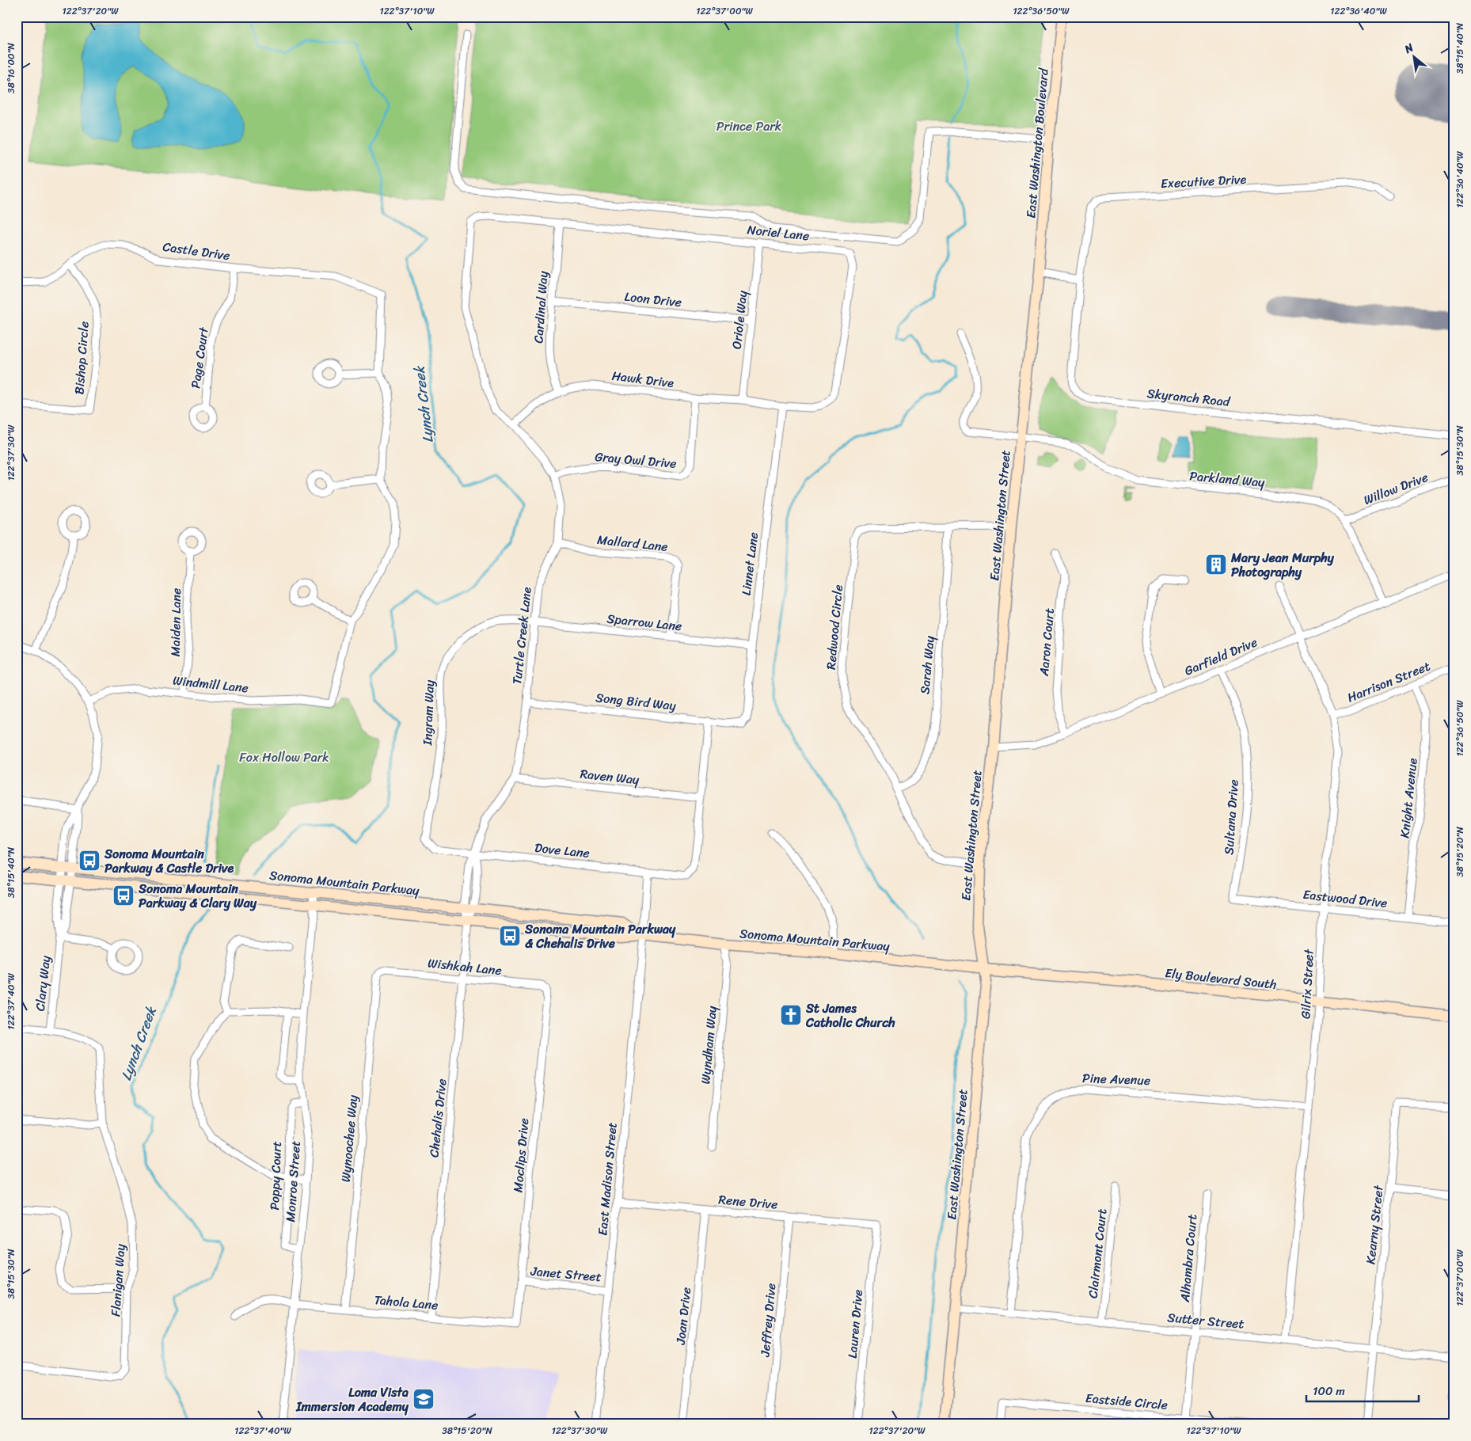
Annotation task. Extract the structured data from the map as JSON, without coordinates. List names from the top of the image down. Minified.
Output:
{"streets":{"main road":["East Washington Boulevard","East Washington Street","Sonoma Mountain Parkway","Ely Boulevard South"],"street":["Executive Drive","Noriel Lane","Castle Drive","Loon Drive","Cardinal Way","Oriole Way","Bishop Circle","Page Court","Hawk Drive","Skyranch Road","Gray Owl Drive","Parkland Way","Willow Drive","Mallard Lane","Linnet Lane","Maiden Lane","Sparrow Lane","Redwood Circle","Turtle Creek Lane","Aaron Court","Garfield Drive","Sarah Way","Harrison Street","Windmill Lane","Song Bird Way","Ingram Way","Raven Way","Knight Avenue","Sultana Drive","Dove Lane","Eastwood Drive","Wishkah Lane","Clary Way","Gilrix Street","Wyndham Way","Pine Avenue","Chehalis Drive","Wynoochee Way","Moclips Drive","Poppy Court","East Madison Street","Monroe Street","Rene Drive","Kearny Street","Clairmont Court","Alhambra Court","Janet Street","Flanigan Way","Tahola Lane","Joan Drive","Jeffrey Drive","Sutter Street","Lauren Drive","Eastside Circle"]},"crossings":[["East Washington Boulevard","East Washington Street"],["Executive Drive","Skyranch Road"],["Noriel Lane","Cardinal Way"],["Noriel Lane","Oriole Way"],["Noriel Lane","Hawk Drive"],["Noriel Lane","Turtle Creek Lane"],["Castle Drive","Bishop Circle"],["Castle Drive","Page Court"],["Loon Drive","Cardinal Way"],["Loon Drive","Oriole Way"],["Cardinal Way","Hawk Drive"],["Cardinal Way","Turtle Creek Lane"],["Oriole Way","Hawk Drive"],["Hawk Drive","Gray Owl Drive"],["Hawk Drive","Linnet Lane"],["Hawk Drive","Turtle Creek Lane"],["Gray Owl Drive","Turtle Creek Lane"],["Parkland Way","Willow Drive"],["Parkland Way","East Washington Street"],["Parkland Way","Garfield Drive"],["East Washington Street","Redwood Circle"],["East Washington Street","Garfield Drive"],["East Washington Street","Sonoma Mountain Parkway"],["East Washington Street","Ely Boulevard South"],["East Washington Street","Sutter Street"],["Mallard Lane","Sparrow Lane"],["Mallard Lane","Turtle Creek Lane"],["Linnet Lane","Sparrow Lane"],["Linnet Lane","Song Bird Way"],["Maiden Lane","Windmill Lane"],["Sparrow Lane","Turtle Creek Lane"],["Sparrow Lane","Ingram Way"],["Redwood Circle","Sarah Way"],["Turtle Creek Lane","Song Bird Way"],["Turtle Creek Lane","Ingram Way"],["Turtle Creek Lane","Raven Way"],["Turtle Creek Lane","Dove Lane"],["Turtle Creek Lane","Sonoma Mountain Parkway"],["Turtle Creek Lane","Chehalis Drive"],["Aaron Court","Garfield Drive"],["Garfield Drive","Sultana Drive"],["Garfield Drive","Gilrix Street"],["Harrison Street","Knight Avenue"],["Harrison Street","Gilrix Street"],["Ingram Way","Dove Lane"],["Knight Avenue","Eastwood Drive"],["Sultana Drive","Eastwood Drive"],["Sonoma Mountain Parkway","Ely Boulevard South"],["Sonoma Mountain Parkway","Clary Way"],["Sonoma Mountain Parkway","Wyndham Way"],["Sonoma Mountain Parkway","Chehalis Drive"],["Sonoma Mountain Parkway","East Madison Street"],["Sonoma Mountain Parkway","Monroe Street"],["Eastwood Drive","Gilrix Street"],["Wishkah Lane","Chehalis Drive"],["Wishkah Lane","Wynoochee Way"],["Wishkah Lane","Moclips Drive"],["Ely Boulevard South","Gilrix Street"],["Clary Way","Flanigan Way"],["Gilrix Street","Pine Avenue"],["Gilrix Street","Sutter Street"],["Pine Avenue","Sutter Street"],["Chehalis Drive","Tahola Lane"],["Wynoochee Way","Tahola Lane"],["Moclips Drive","Janet Street"],["Moclips Drive","Tahola Lane"],["Poppy Court","Monroe Street"],["East Madison Street","Rene Drive"],["East Madison Street","Janet Street"],["Monroe Street","Tahola Lane"],["Rene Drive","Joan Drive"],["Rene Drive","Jeffrey Drive"],["Rene Drive","Lauren Drive"],["Kearny Street","Sutter Street"],["Clairmont Court","Sutter Street"],["Alhambra Court","Sutter Street"],["Alhambra Court","Eastside Circle"]],"water":["Lynch Creek"],"parks":["Prince Park","Fox Hollow Park"],"places":{"building":["Mary Jean Murphy Photography"],"bus stop":["Sonoma Mountain Parkway & Castle Drive","Sonoma Mountain Parkway & Clary Way","Sonoma Mountain Parkway & Chehalis Drive"],"church":["St James Catholic Church"],"school or university":["Loma Vista Immersion Academy"]},"scale_bar":"100 m","north":"top left","coordinates":["122°37'20\"W","122°37'10\"W","122°37'00\"W","122°36'50\"W","122°36'40\"W","38°15'40\"N","38°16'00\"N","38°15'30\"N","122°37'30\"W","38°15'20\"N","122°37'40\"W"]}
